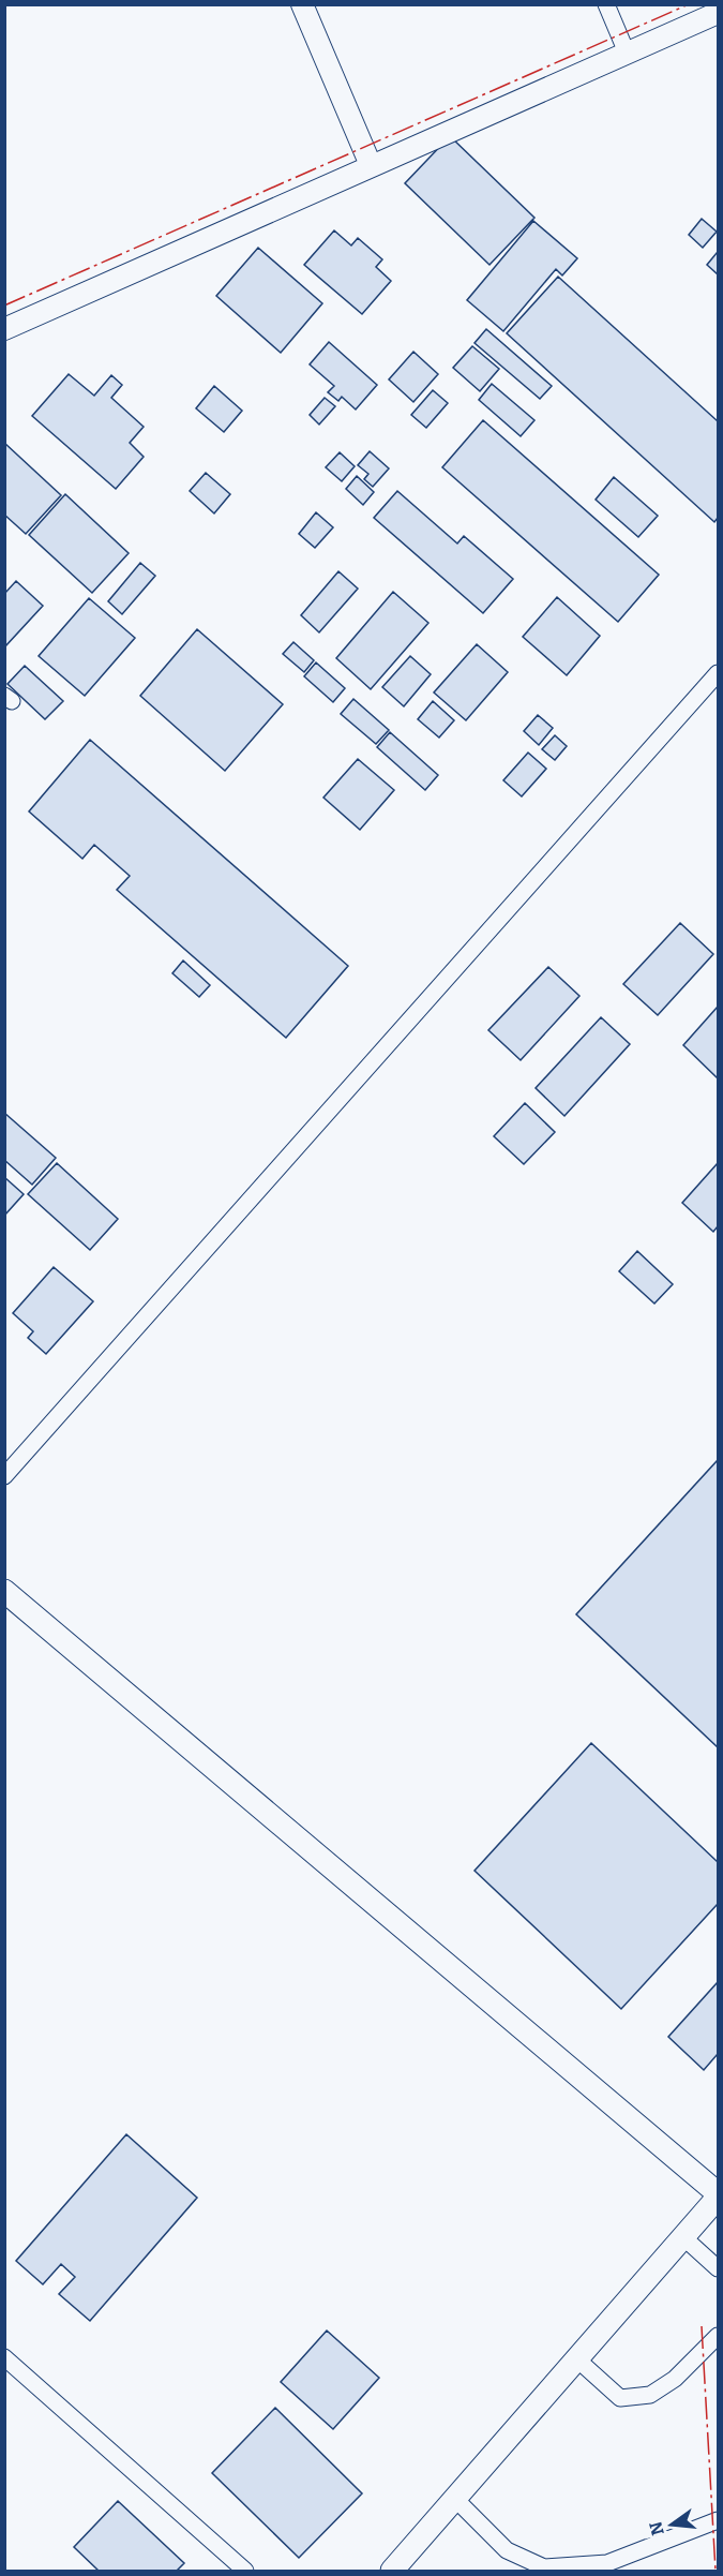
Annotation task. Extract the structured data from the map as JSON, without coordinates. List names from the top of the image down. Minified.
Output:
{"north":"left"}
